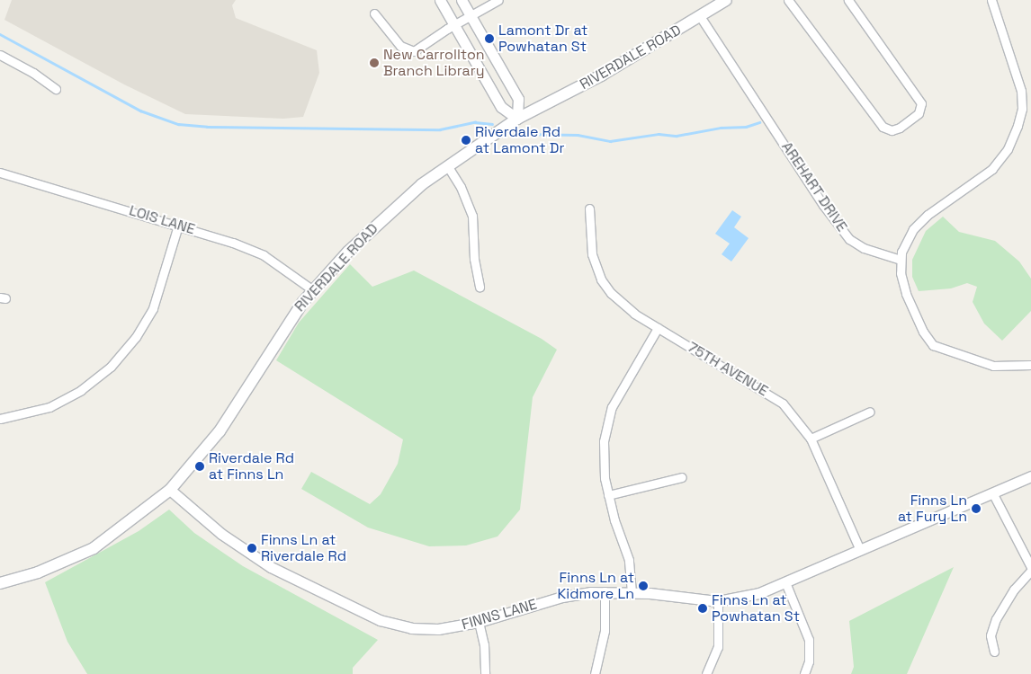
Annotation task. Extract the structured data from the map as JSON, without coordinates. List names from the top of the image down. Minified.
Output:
{"streets":{"main road":["RIVERDALE ROAD"],"street":["AREHART DRIVE","LOIS LANE","75TH AVENUE","FINNS LANE"]},"crossings":[["RIVERDALE ROAD","AREHART DRIVE"],["RIVERDALE ROAD","LOIS LANE"],["RIVERDALE ROAD","FINNS LANE"],["75TH AVENUE","FINNS LANE"]],"places":["Lamont Dr at Powhatan St","New Carrollton Branch Library","Riverdale Rd at Lamont Dr","Riverdale Rd at Finns Ln","Finns Ln at Fury Ln","Finns Ln at Riverdale Rd","Finns Ln at Kidmore Ln","Finns Ln at Powhatan St"]}
